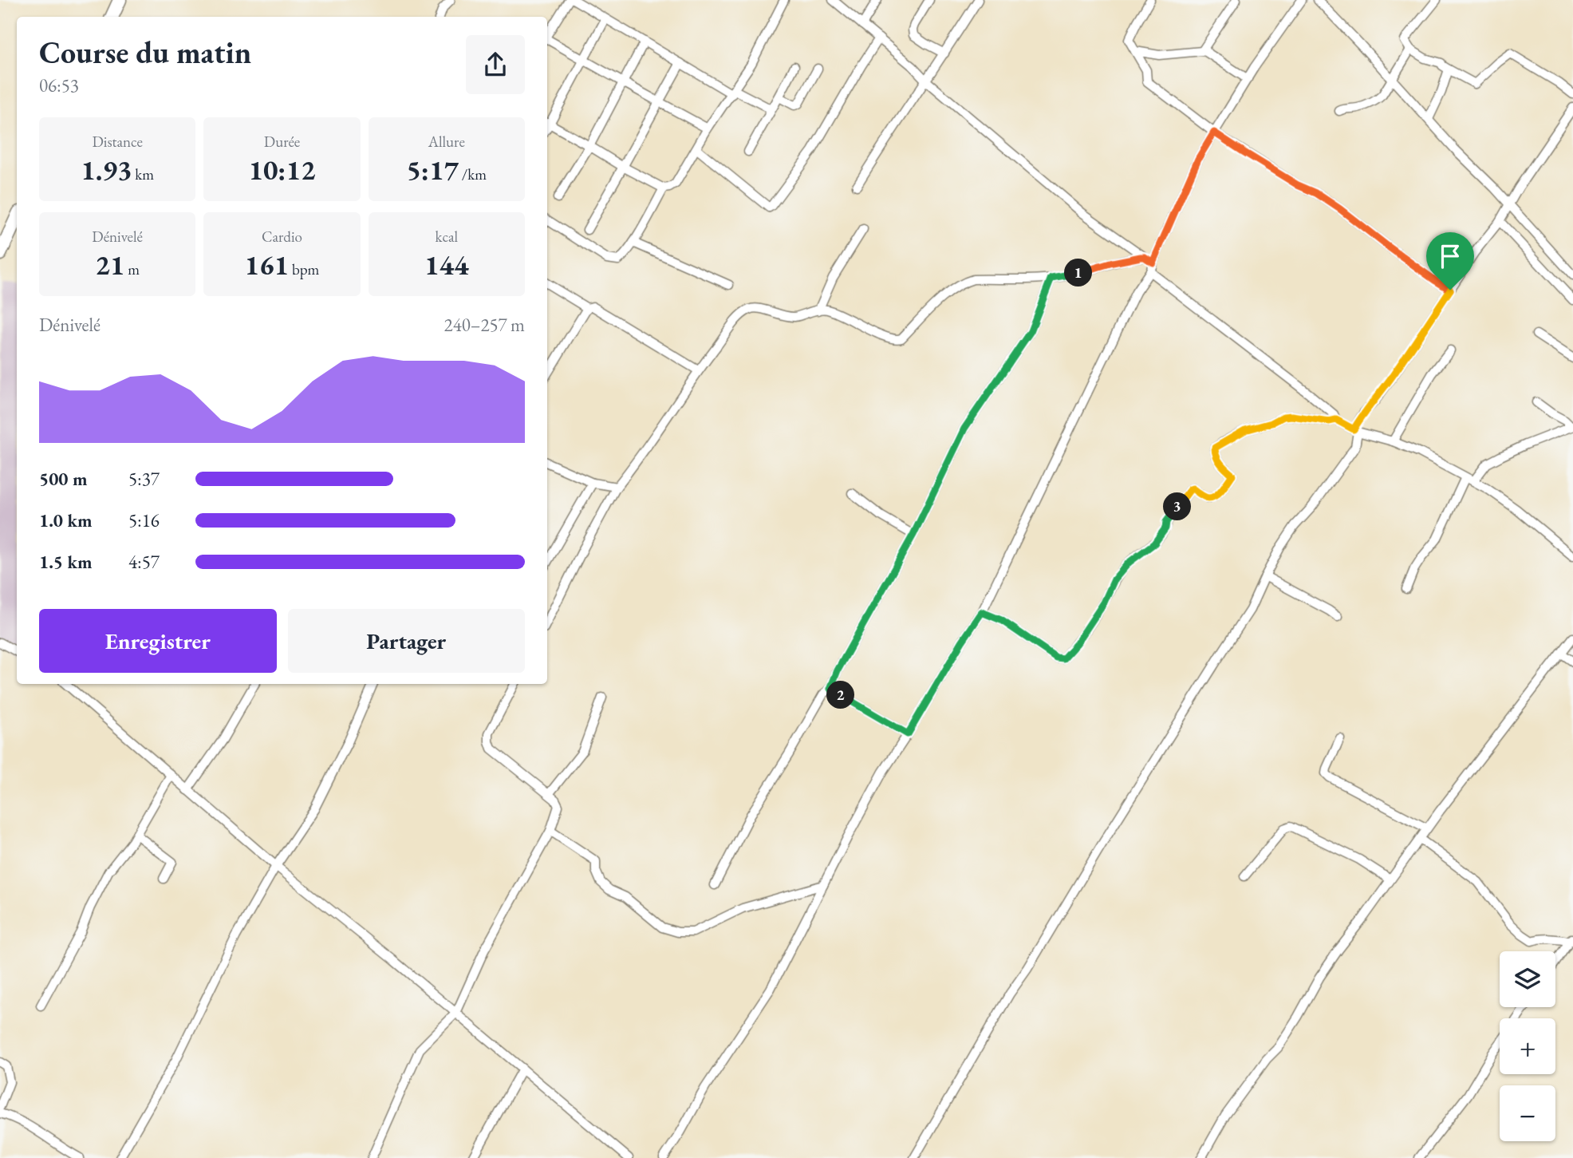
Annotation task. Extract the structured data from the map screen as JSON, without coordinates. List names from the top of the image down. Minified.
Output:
{"page":{"heading":["Course du matin","06:53"],"stats":[["Distance","1.93 km"],["Durée","10:12"],["Allure","5:17 /km"],["Dénivelé","21 m"],["Cardio","161 bpm"],["kcal","144"]],"pins":["1","3","2"],"chart":["Dénivelé","240–257 m"],"list":[{"name":"500 m","note":"5:37"},{"name":"1.0 km","note":"5:16"},{"name":"1.5 km","note":"4:57"}],"buttons":["Enregistrer","Partager"],"map_buttons":["+","−"]}}
